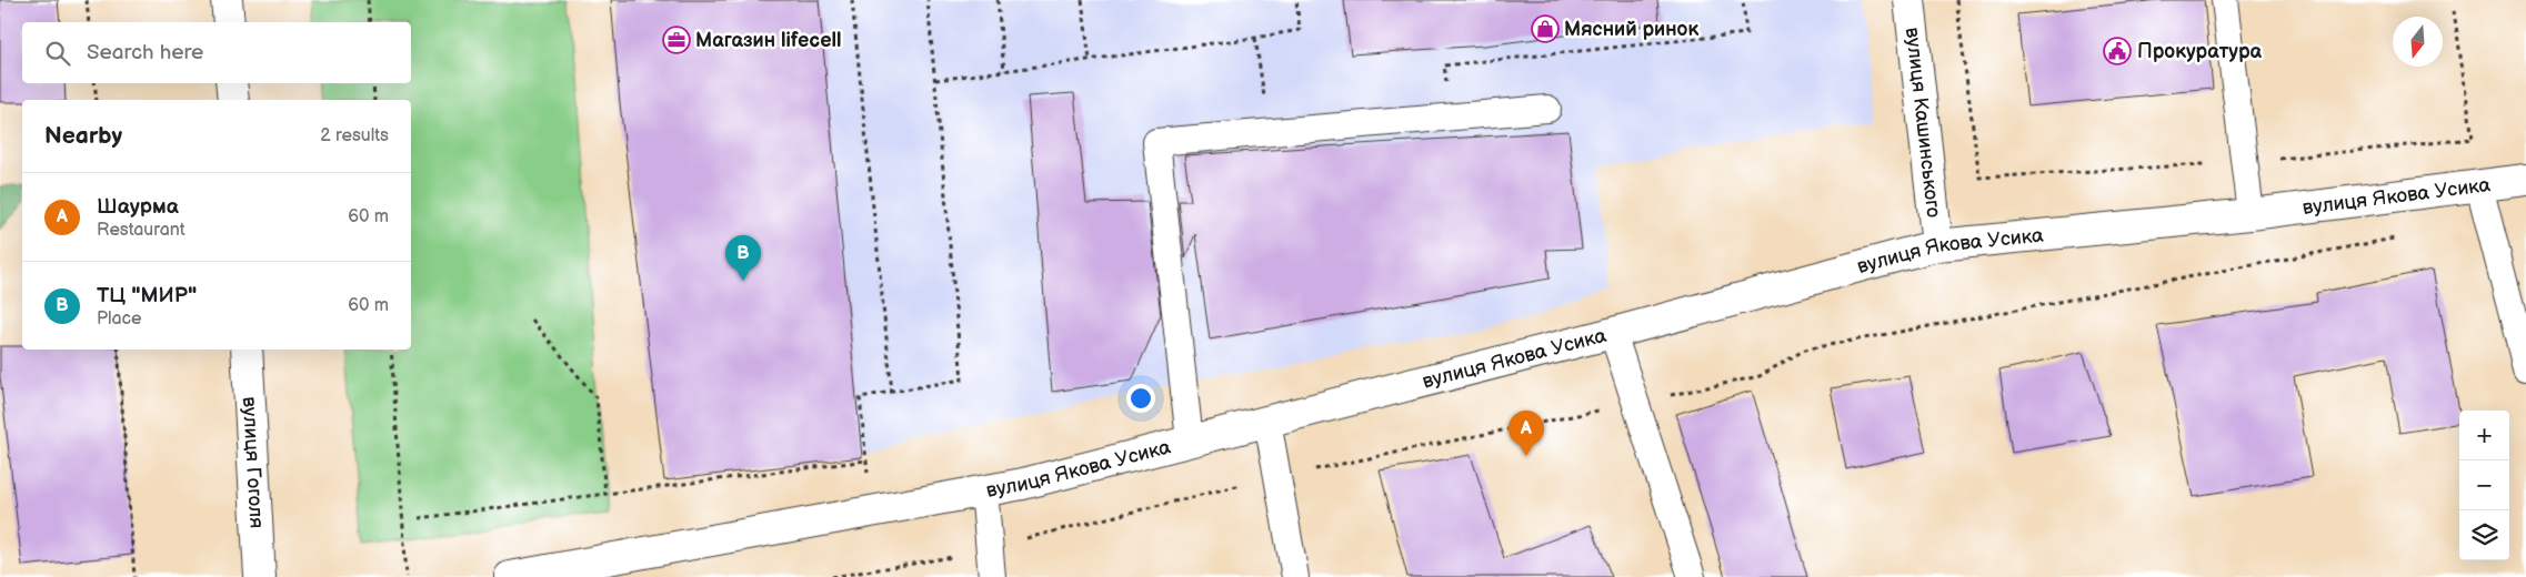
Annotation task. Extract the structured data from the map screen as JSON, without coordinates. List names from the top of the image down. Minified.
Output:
{"streets":{"street":["вулиця Кашинського","вулиця Якова Усика","вулиця Гоголя"]},"crossings":[["вулиця Кашинського","вулиця Якова Усика"]],"places":{"shop":["Мясний ринок"],"office":["Магазин lifecell"],"public building":["Прокуратура"]},"north":"bottom","page":{"search":"Search here","heading":["Nearby","2 results"],"list":[{"mark":"A","name":"Шаурма","note":"Restaurant","value":"60 m"},{"mark":"B","name":"ТЦ \"МИР\"","note":"Place","value":"60 m"}],"pins":["B","A"],"map_buttons":["+","−"]}}
